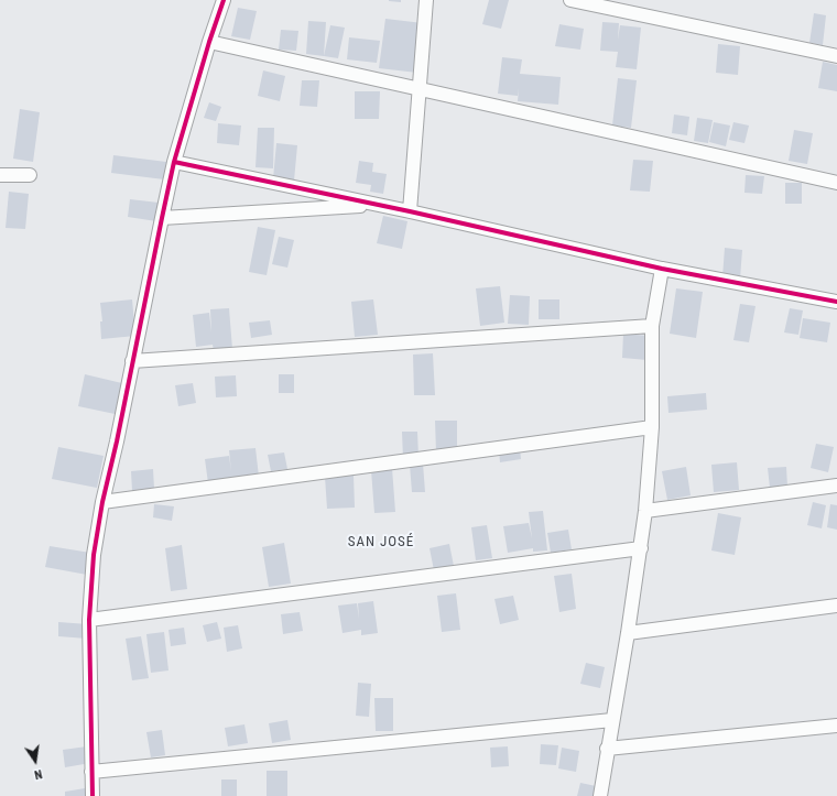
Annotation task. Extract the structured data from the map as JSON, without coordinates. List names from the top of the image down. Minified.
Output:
{"districts":["SAN JOSÉ"],"north":"bottom"}
